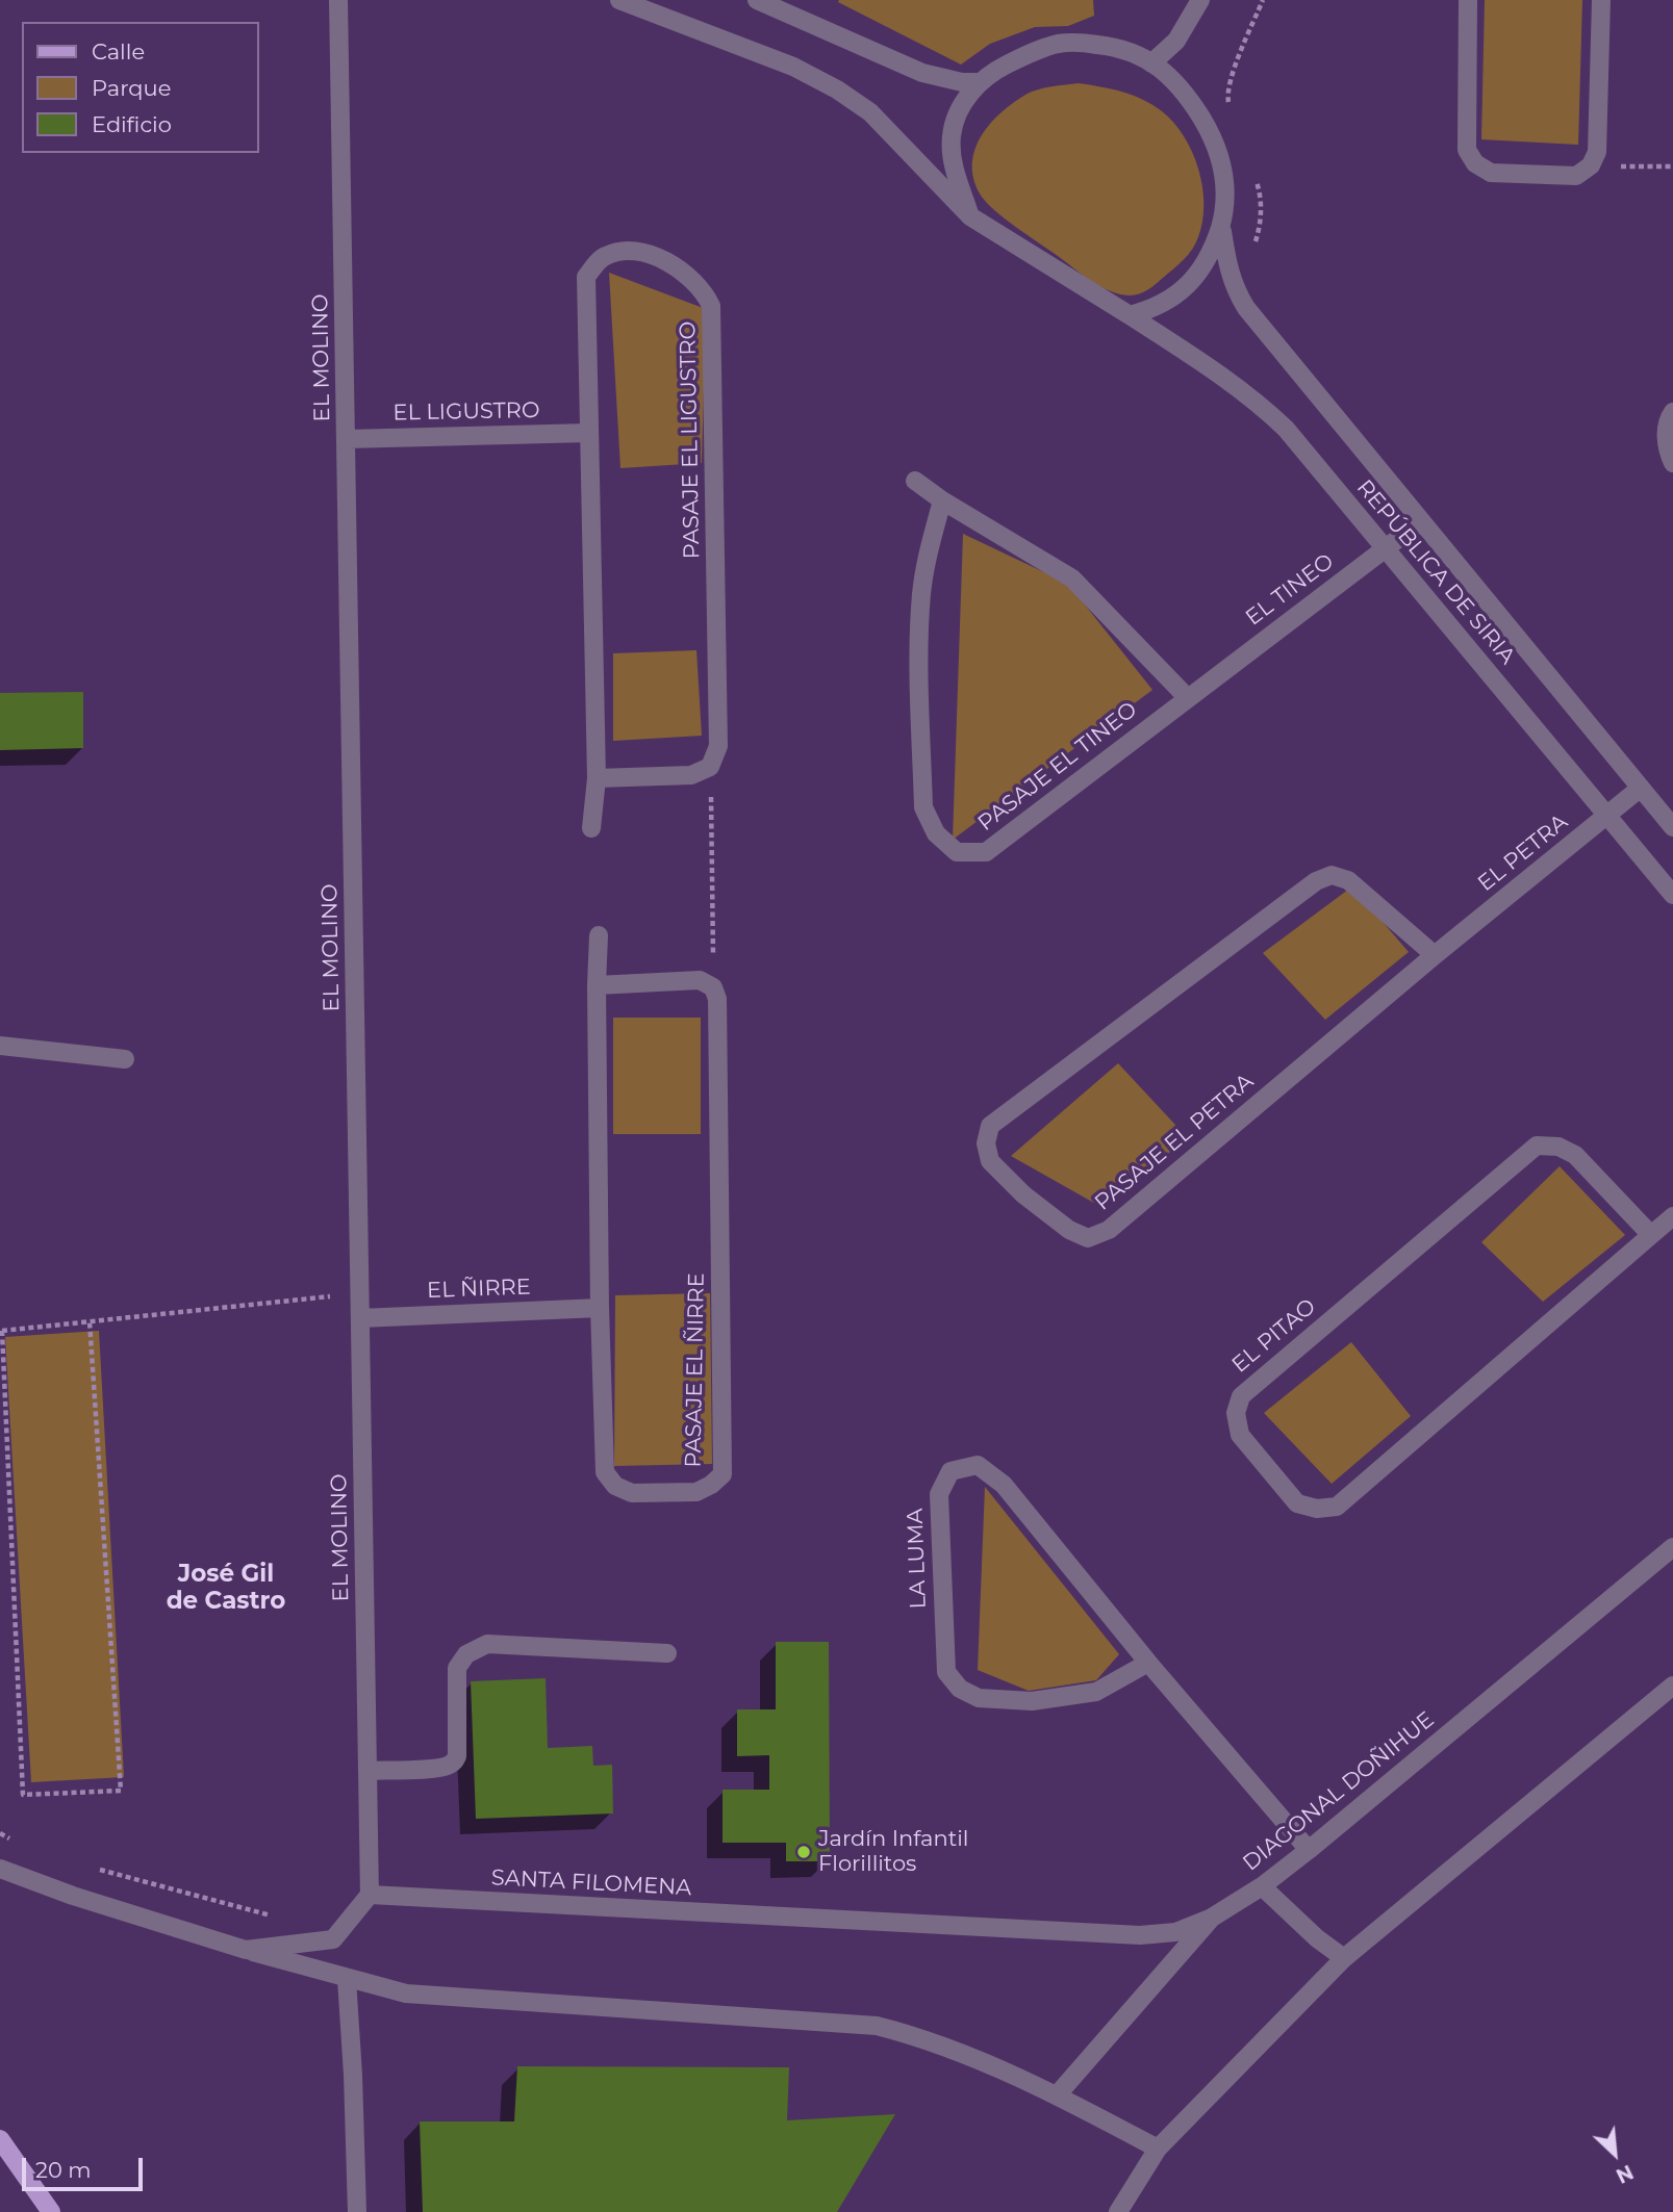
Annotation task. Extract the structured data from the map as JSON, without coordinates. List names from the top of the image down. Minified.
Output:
{"streets":{"street":["EL MOLINO","EL LIGUSTRO","PASAJE EL LIGUSTRO","REPÚBLICA DE SIRIA","EL TINEO","PASAJE EL TINEO","EL PETRA","PASAJE EL PETRA","EL ÑIRRE","EL PITAO","PASAJE EL ÑIRRE","LA LUMA","DIAGONAL DOÑIHUE","SANTA FILOMENA"]},"crossings":[["EL MOLINO","EL LIGUSTRO"],["EL MOLINO","EL ÑIRRE"],["EL MOLINO","SANTA FILOMENA"],["EL LIGUSTRO","PASAJE EL LIGUSTRO"],["REPÚBLICA DE SIRIA","EL TINEO"],["REPÚBLICA DE SIRIA","EL PETRA"],["EL TINEO","PASAJE EL TINEO"],["EL PETRA","PASAJE EL PETRA"],["EL ÑIRRE","PASAJE EL ÑIRRE"],["LA LUMA","DIAGONAL DOÑIHUE"],["DIAGONAL DOÑIHUE","SANTA FILOMENA"]],"districts":["José Gil de Castro"],"places":["Jardín Infantil Florillitos"],"legend":["Calle","Parque","Edificio"],"scale_bar":"20 m","north":"bottom right"}
